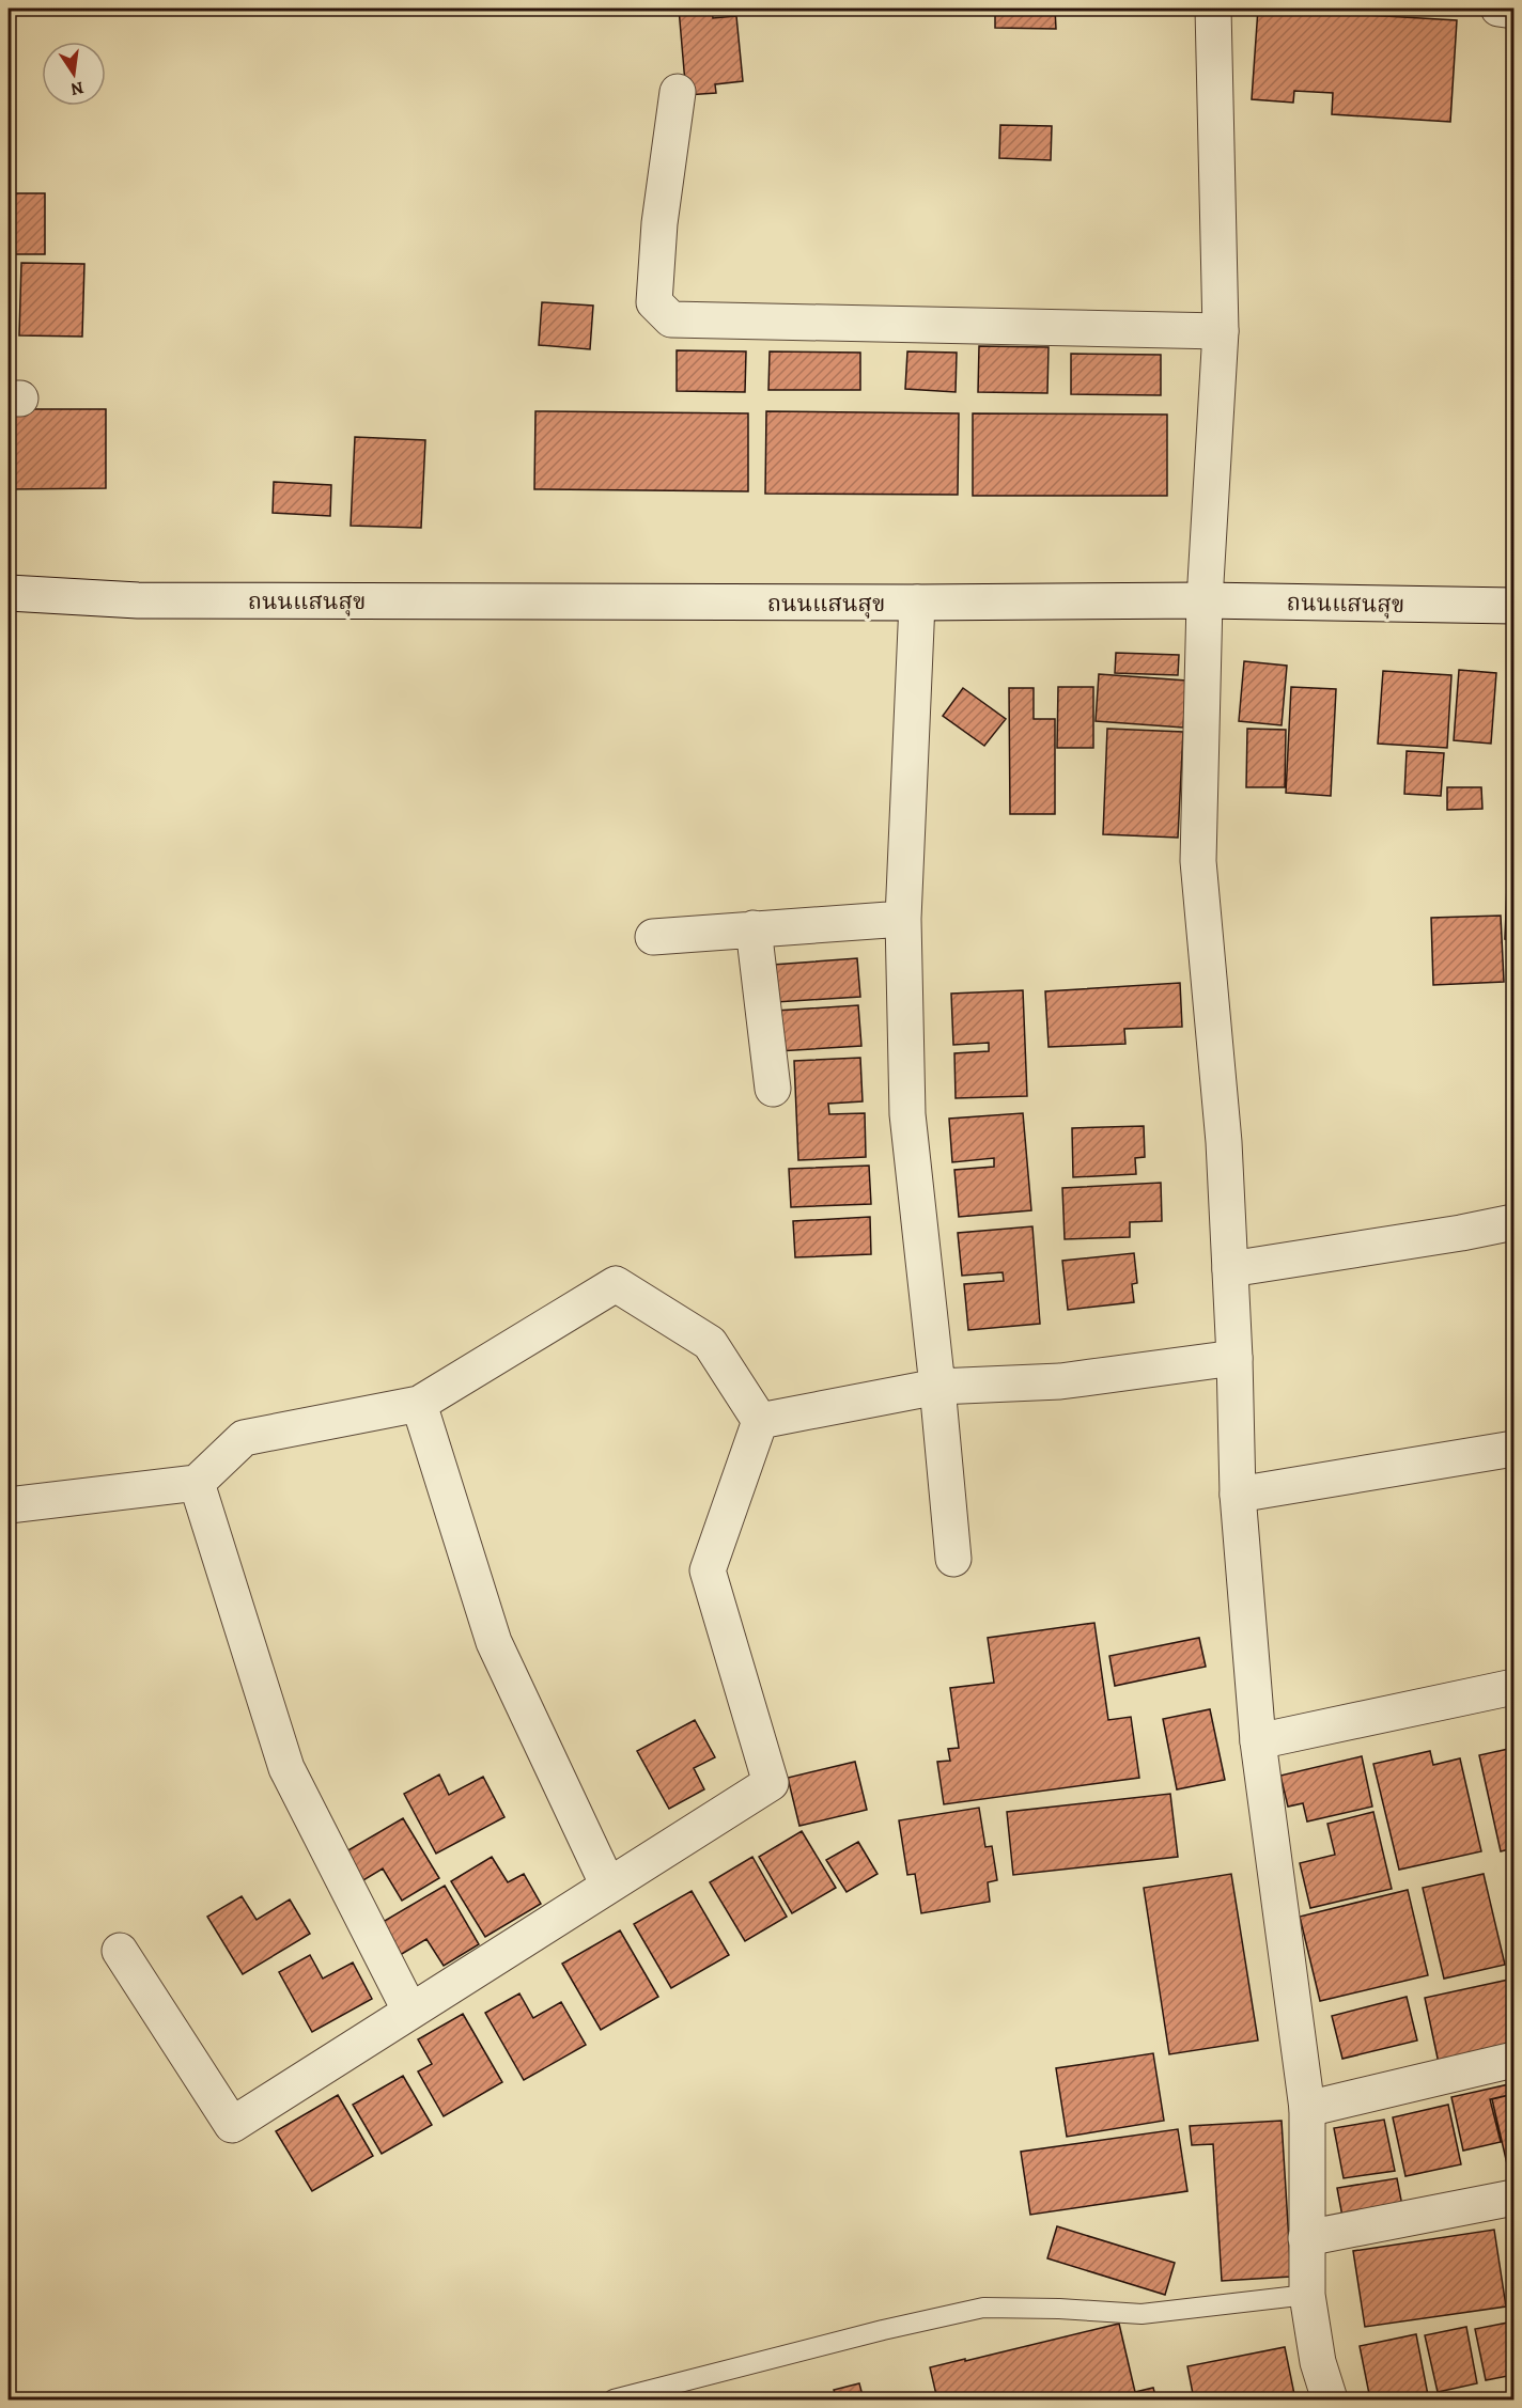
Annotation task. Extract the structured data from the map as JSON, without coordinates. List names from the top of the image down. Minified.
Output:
{"streets":{"street":["ถนนแสนสุข"]},"north":"bottom"}
